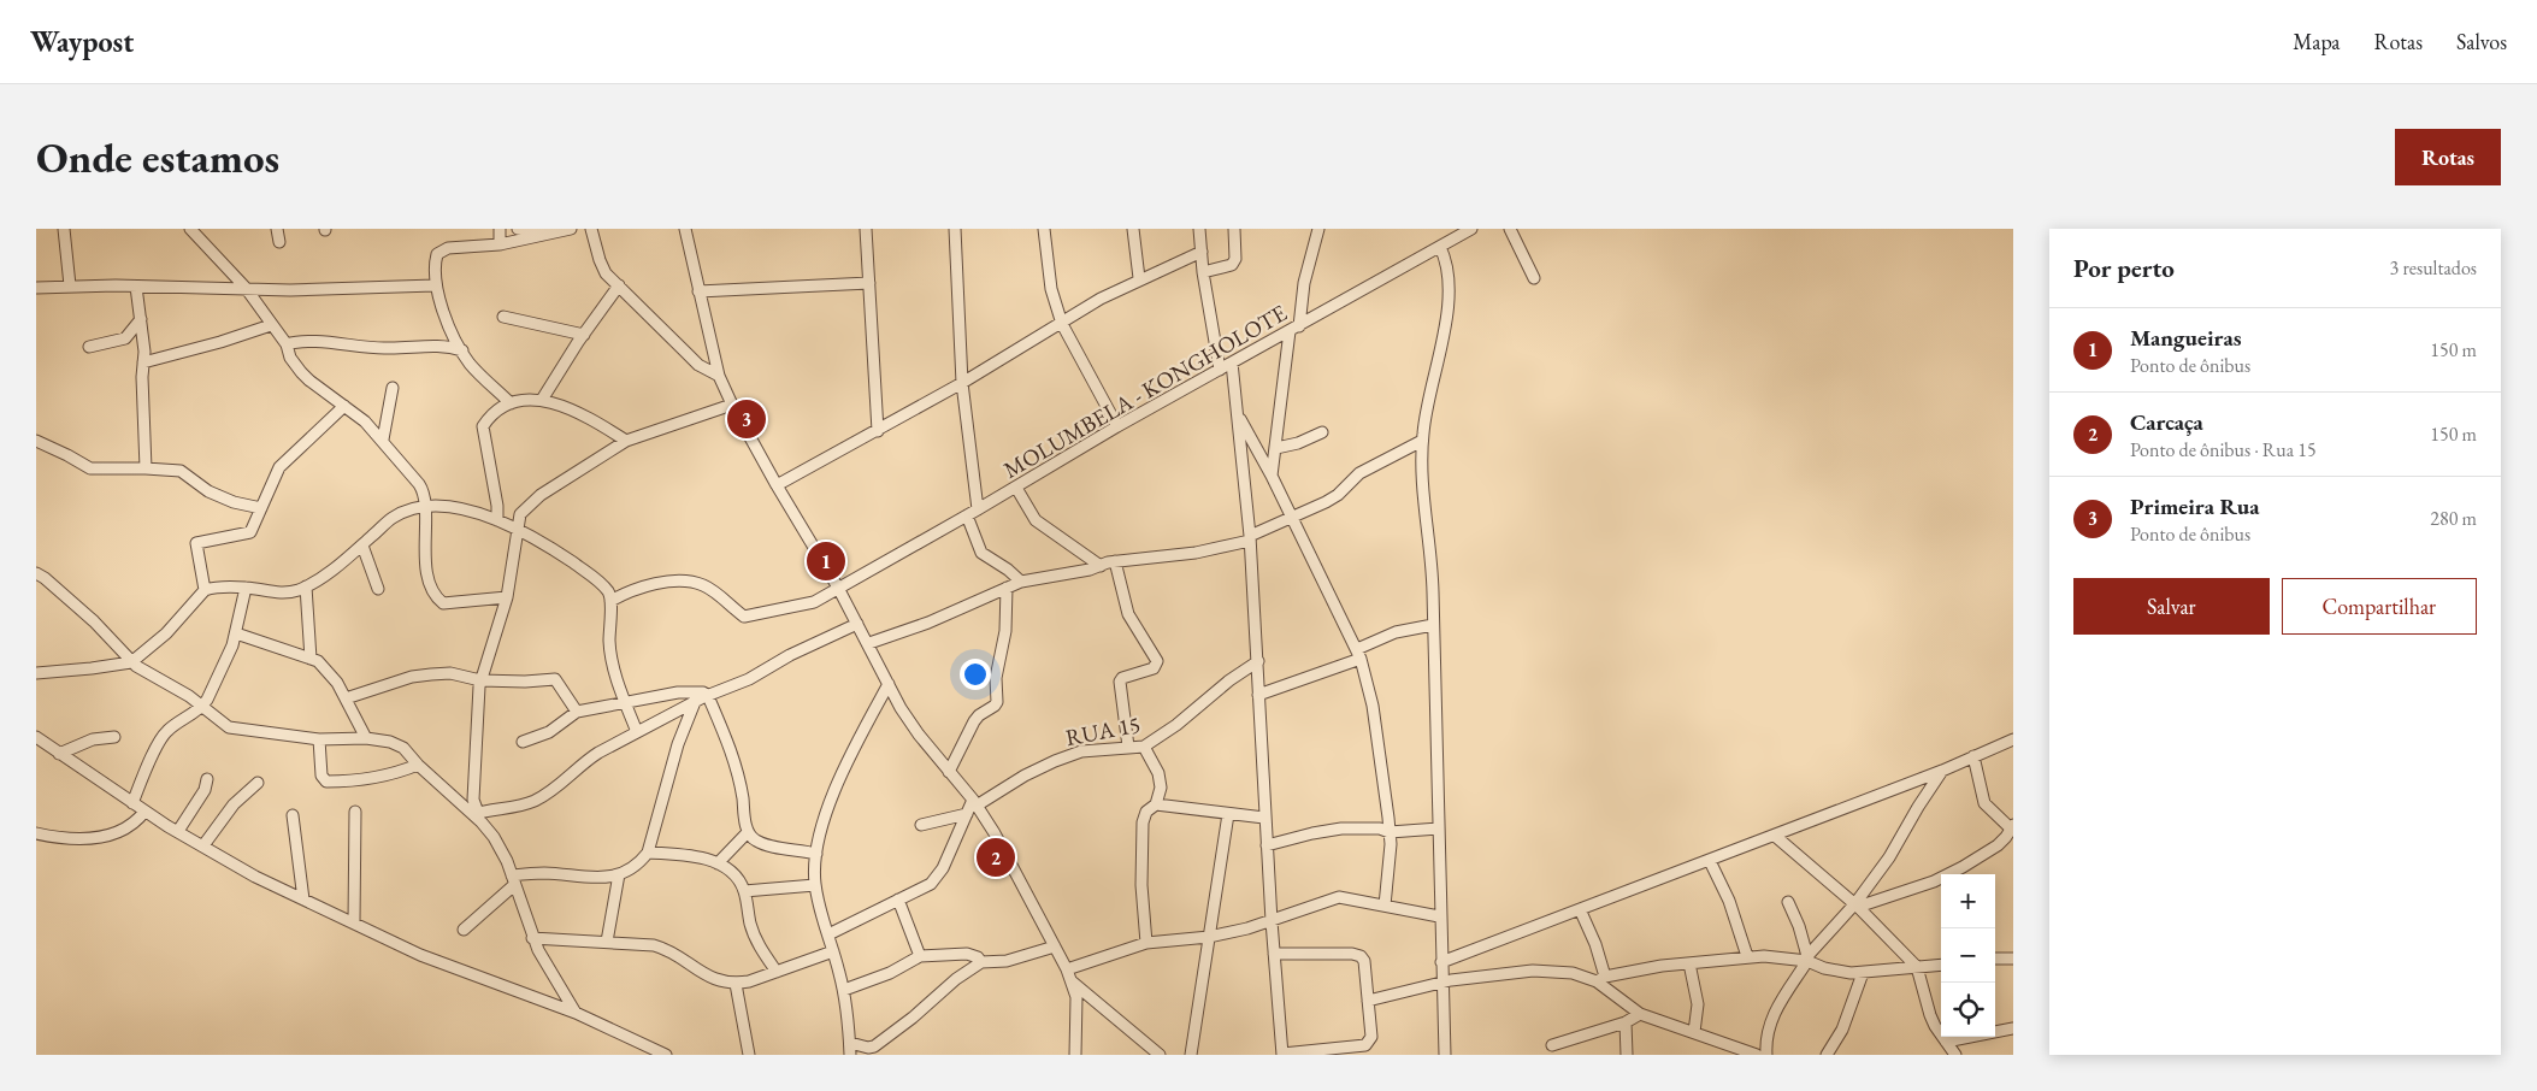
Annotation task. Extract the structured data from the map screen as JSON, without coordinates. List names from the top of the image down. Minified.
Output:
{"streets":{"street":["MOLUMBELA - KONGHOLOTE","RUA 15"]},"page":{"header":"Waypost","nav":["Mapa","Rotas","Salvos"],"buttons":["Rotas",["Salvar","Compartilhar"]],"title":"Onde estamos","heading":["Por perto","3 resultados"],"list":[{"mark":"1","name":"Mangueiras","note":"Ponto de ônibus","value":"150 m"},{"mark":"2","name":"Carcaça","note":"Ponto de ônibus · Rua 15","value":"150 m"},{"mark":"3","name":"Primeira Rua","note":"Ponto de ônibus","value":"280 m"}],"pins":["3","1","2"],"map_buttons":["+","−"]}}
